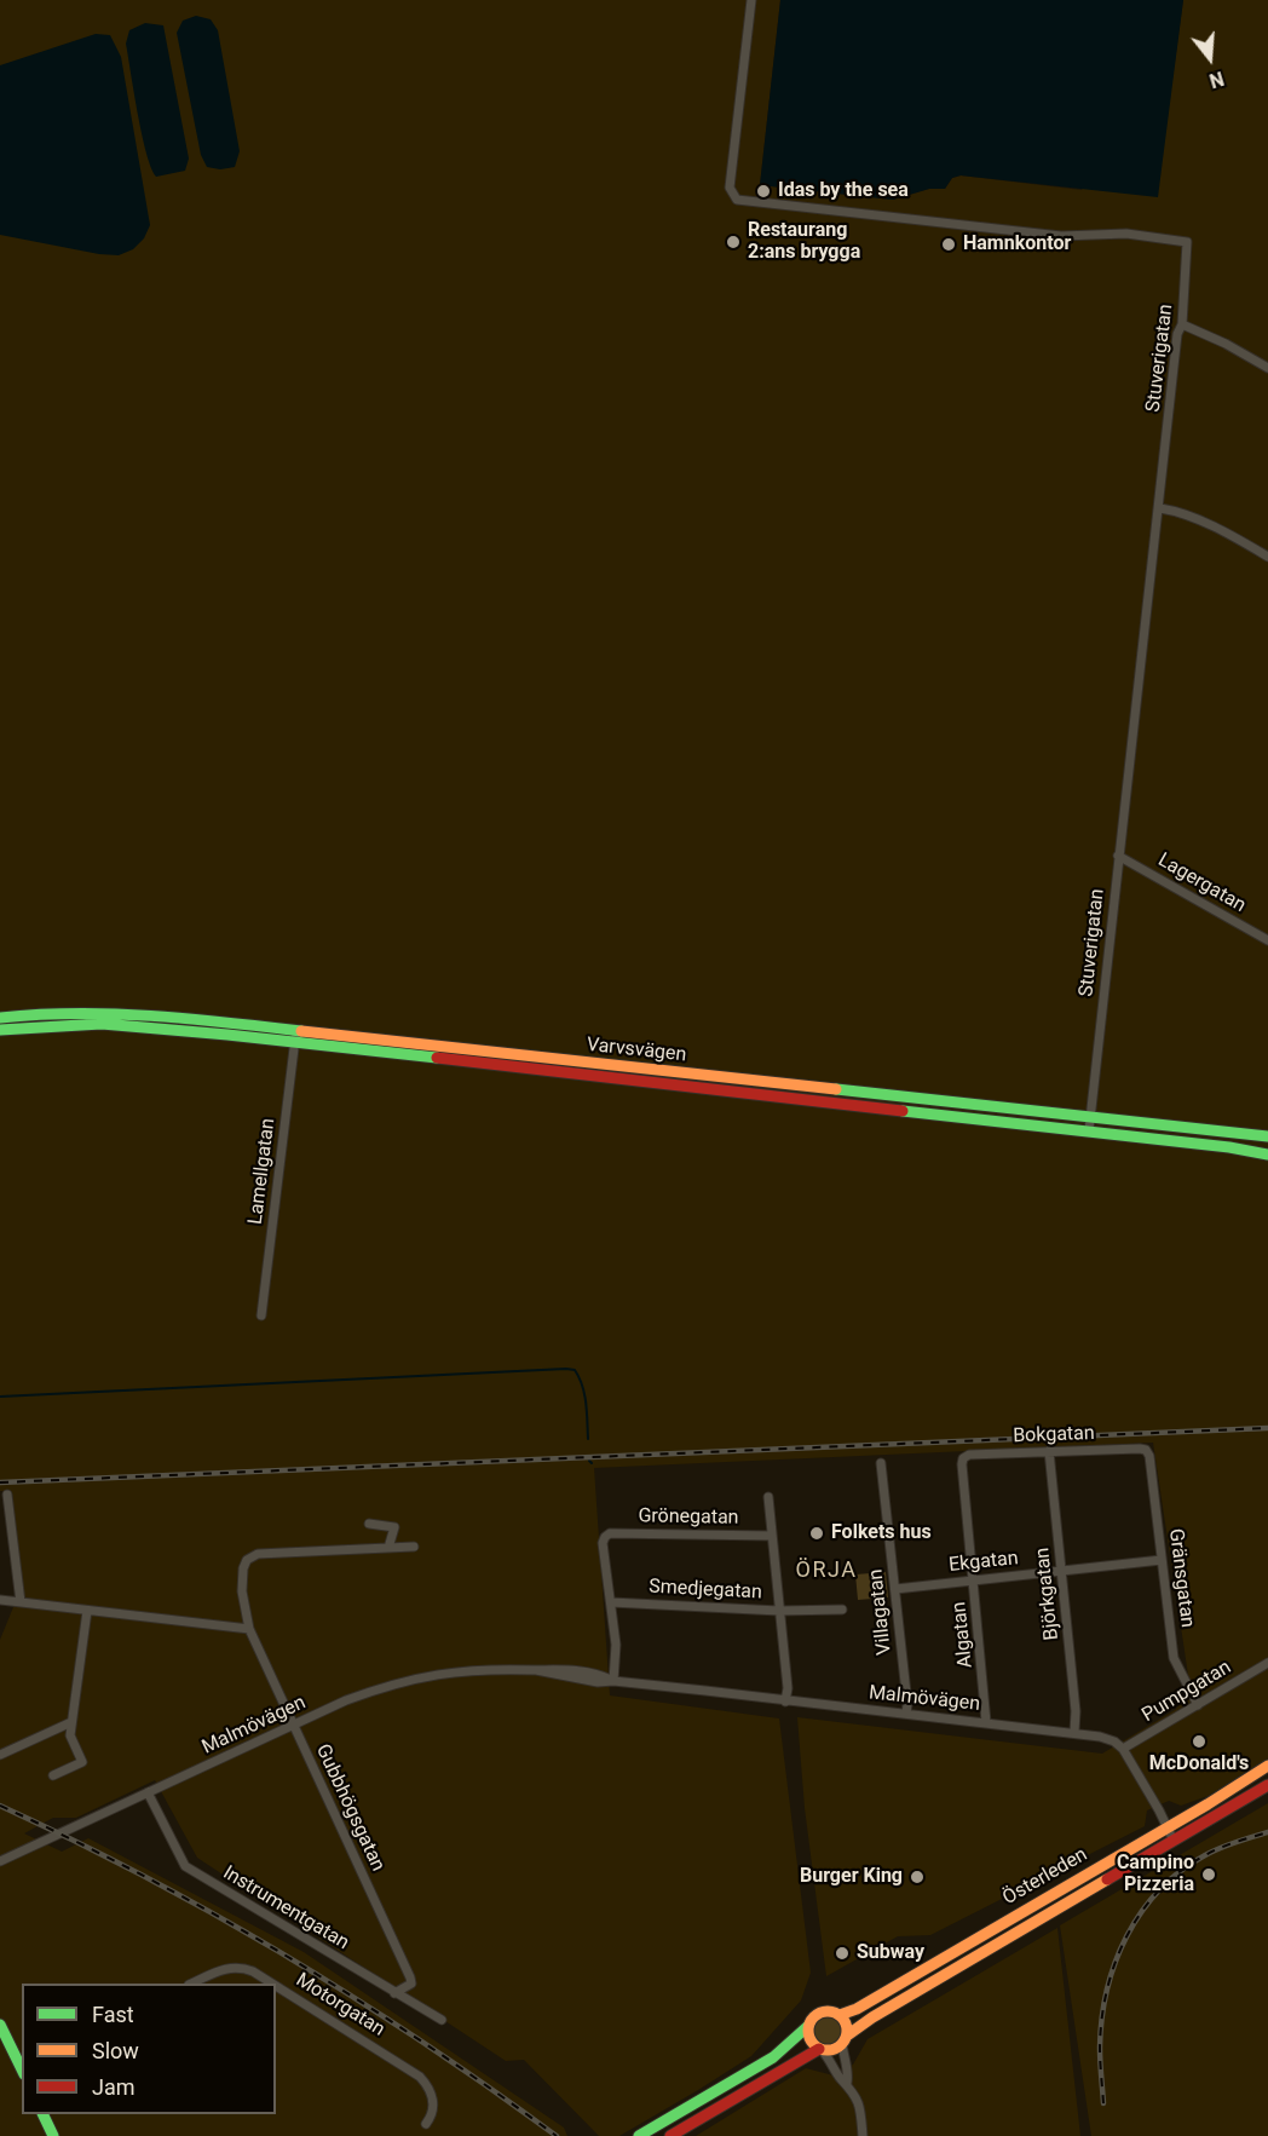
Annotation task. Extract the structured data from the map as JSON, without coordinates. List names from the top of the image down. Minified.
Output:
{"streets":{"main road":["Varvsvägen","Österleden"],"street":["Stuverigatan","Lagergatan","Lamellgatan","Bokgatan","Grönegatan","Ekgatan","Gränsgatan","Smedjegatan","Björkgatan","Villagatan","Algatan","Pumpgatan","Malmövägen","Gubbhögsgatan","Instrumentgatan","Motorgatan"]},"crossings":[["Stuverigatan","Lagergatan"],["Stuverigatan","Varvsvägen"],["Varvsvägen","Lamellgatan"],["Bokgatan","Gränsgatan"],["Bokgatan","Björkgatan"],["Bokgatan","Algatan"],["Grönegatan","Smedjegatan"],["Ekgatan","Gränsgatan"],["Ekgatan","Björkgatan"],["Ekgatan","Villagatan"],["Ekgatan","Algatan"],["Gränsgatan","Pumpgatan"],["Björkgatan","Malmövägen"],["Villagatan","Malmövägen"],["Algatan","Malmövägen"],["Pumpgatan","Malmövägen"],["Malmövägen","Gubbhögsgatan"],["Malmövägen","Instrumentgatan"],["Gubbhögsgatan","Instrumentgatan"]],"districts":["ÖRJA"],"places":["Idas by the sea","Restaurang 2:ans brygga","Hamnkontor","Folkets hus","McDonald's","Campino Pizzeria","Burger King","Subway"],"legend":["Fast","Slow","Jam"],"north":"bottom"}
